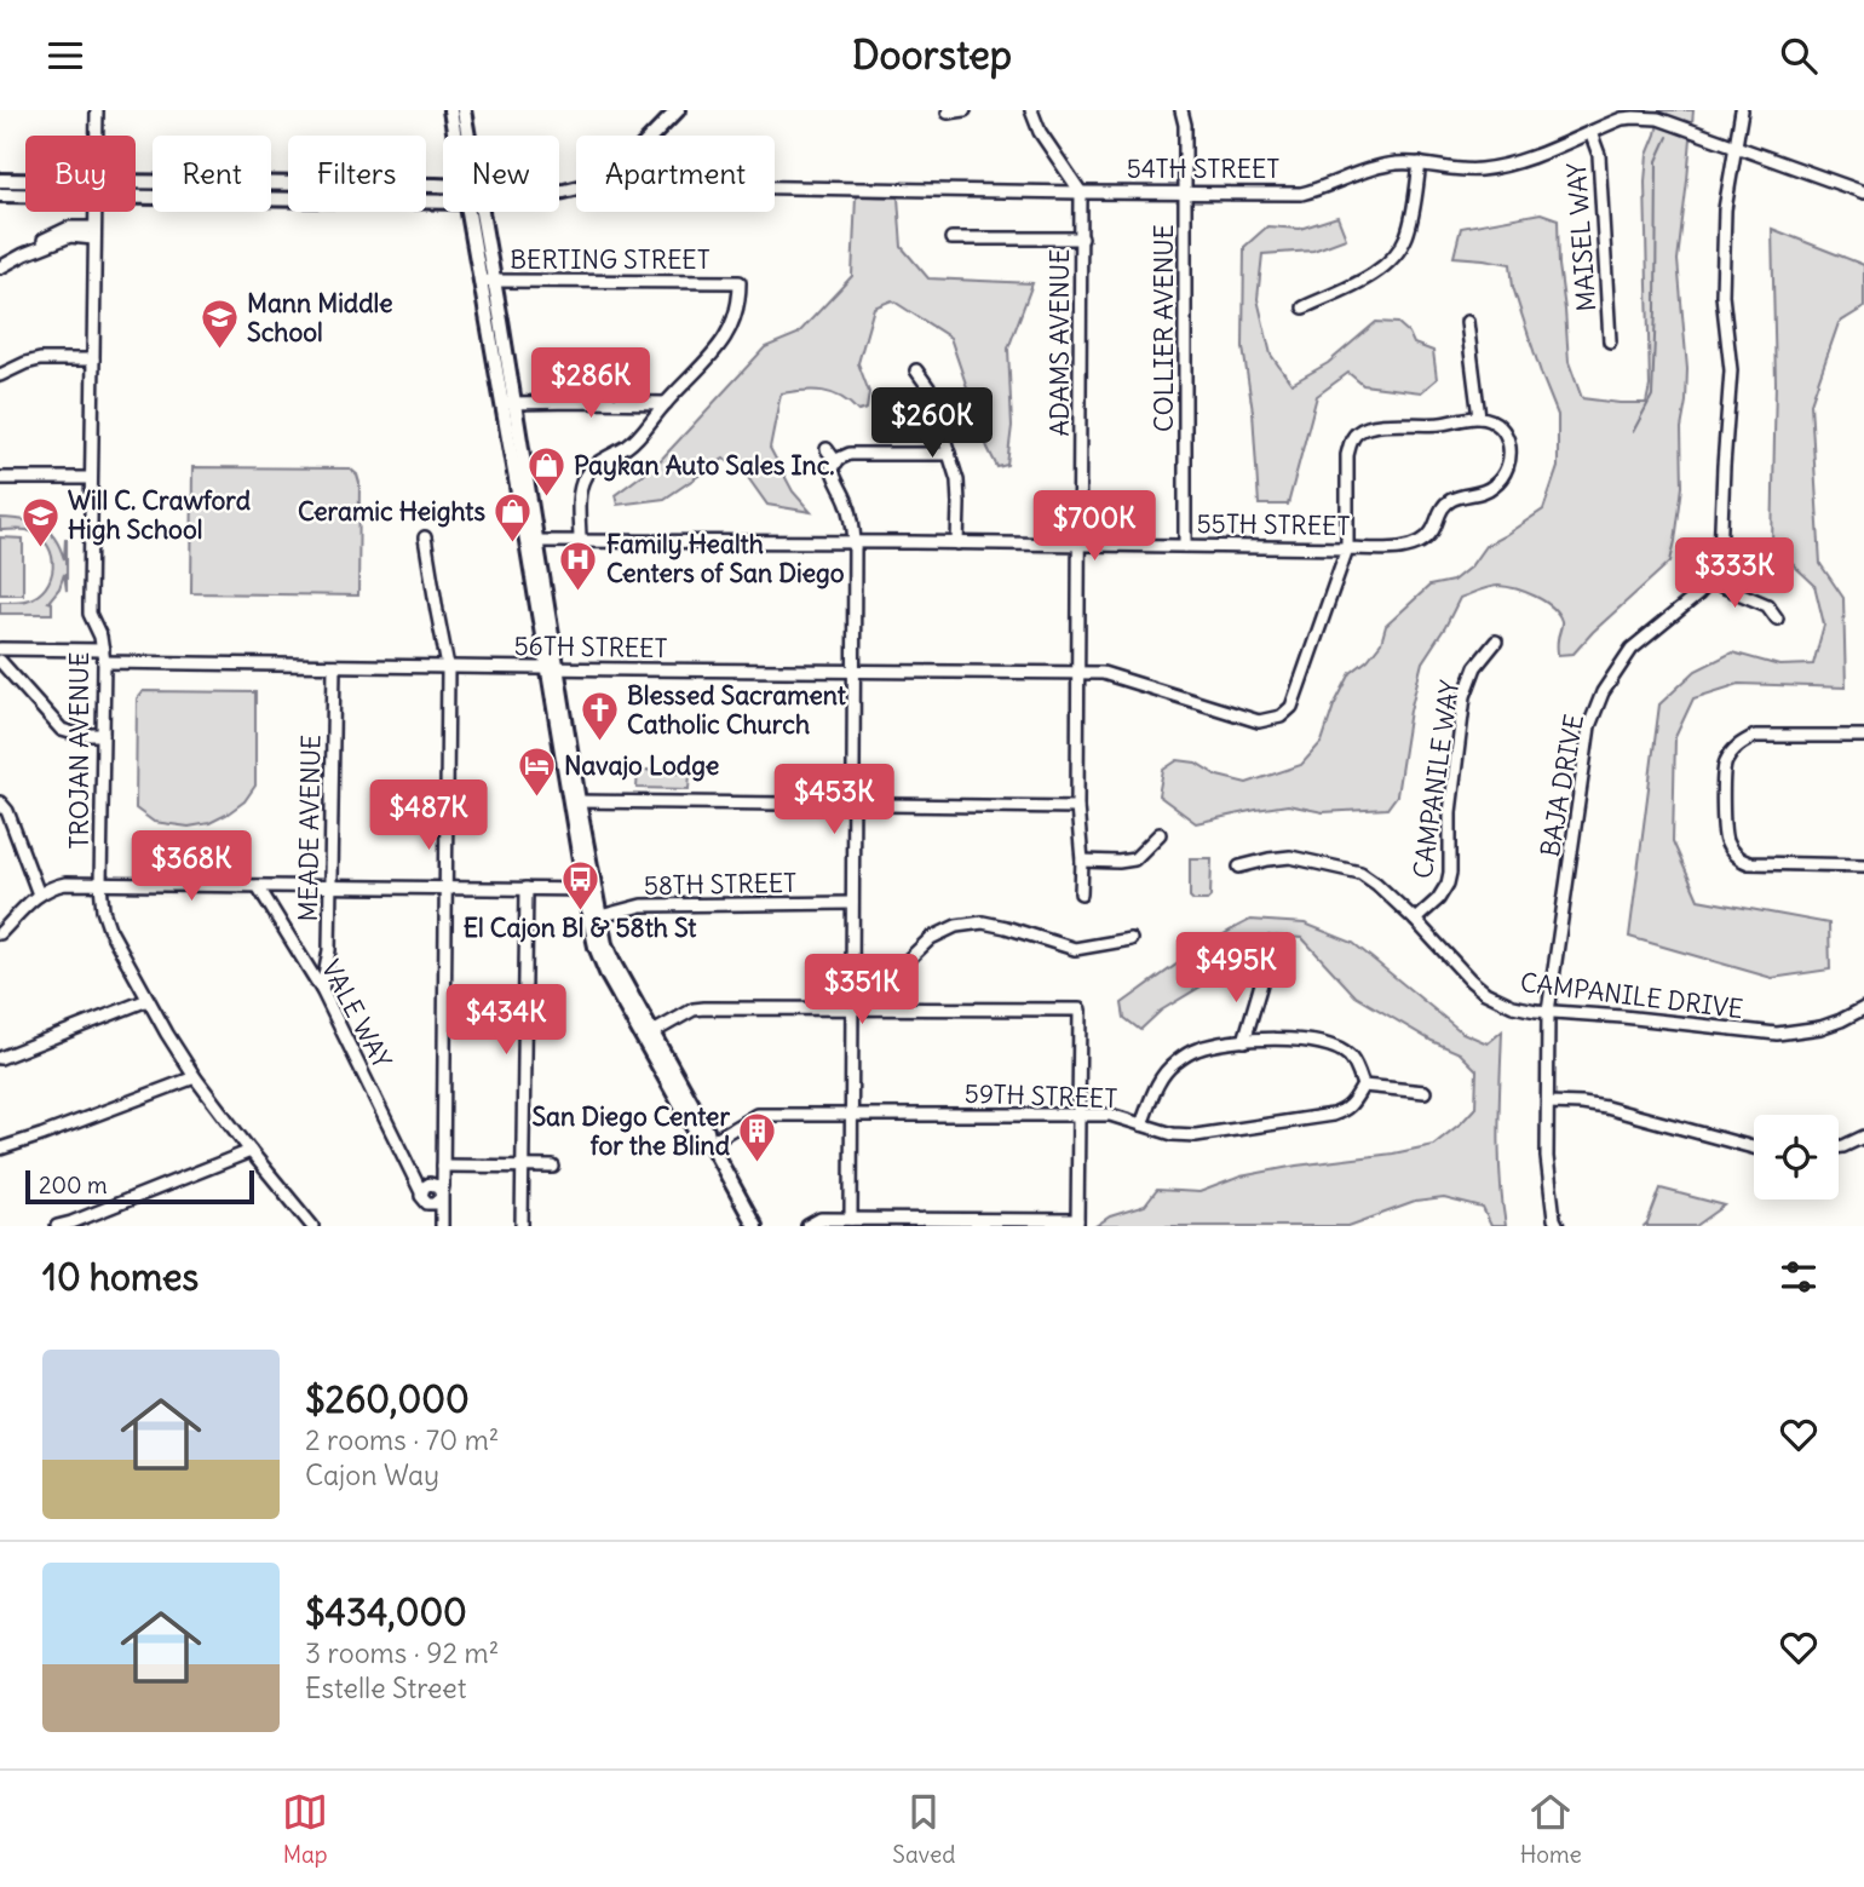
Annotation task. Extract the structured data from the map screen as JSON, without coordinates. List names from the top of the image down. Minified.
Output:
{"streets":{"street":["54TH STREET","MAISEL WAY","BERTING STREET","COLLIER AVENUE","ADAMS AVENUE","55TH STREET","56TH STREET","TROJAN AVENUE","CAMPANILE WAY","BAJA DRIVE","MEADE AVENUE","58TH STREET","CAMPANILE DRIVE","VALE WAY","59TH STREET"]},"crossings":[["54TH STREET","MAISEL WAY"],["54TH STREET","COLLIER AVENUE"],["54TH STREET","ADAMS AVENUE"],["COLLIER AVENUE","55TH STREET"],["ADAMS AVENUE","55TH STREET"],["ADAMS AVENUE","56TH STREET"],["55TH STREET","56TH STREET"],["56TH STREET","TROJAN AVENUE"],["56TH STREET","MEADE AVENUE"],["CAMPANILE WAY","CAMPANILE DRIVE"],["BAJA DRIVE","CAMPANILE DRIVE"],["MEADE AVENUE","VALE WAY"]],"places":{"school or university":["Mann Middle School","Will C. Crawford High School"],"shop":["Paykan Auto Sales Inc.","Ceramic Heights"],"hospital":["Family Health Centers of San Diego"],"church":["Blessed Sacrament Catholic Church"],"hotel":["Navajo Lodge"],"bus stop":["El Cajon Bl & 58th St"],"building":["San Diego Center for the Blind"]},"scale_bar":"200 m","page":{"header":"Doorstep","chip":["Buy","Rent","Filters","New","Apartment"],"price":["$286K","$260K","$700K","$333K","$453K","$487K","$368K","$495K","$351K","$434K"],"scale":"200 m","heading":"10 homes","list":[{"name":"$260,000","note":"2 rooms · 70 m² · Cajon Way"},{"name":"$434,000","note":"3 rooms · 92 m² · Estelle Street"}],"tabs":["Map","Saved","Home"]}}
